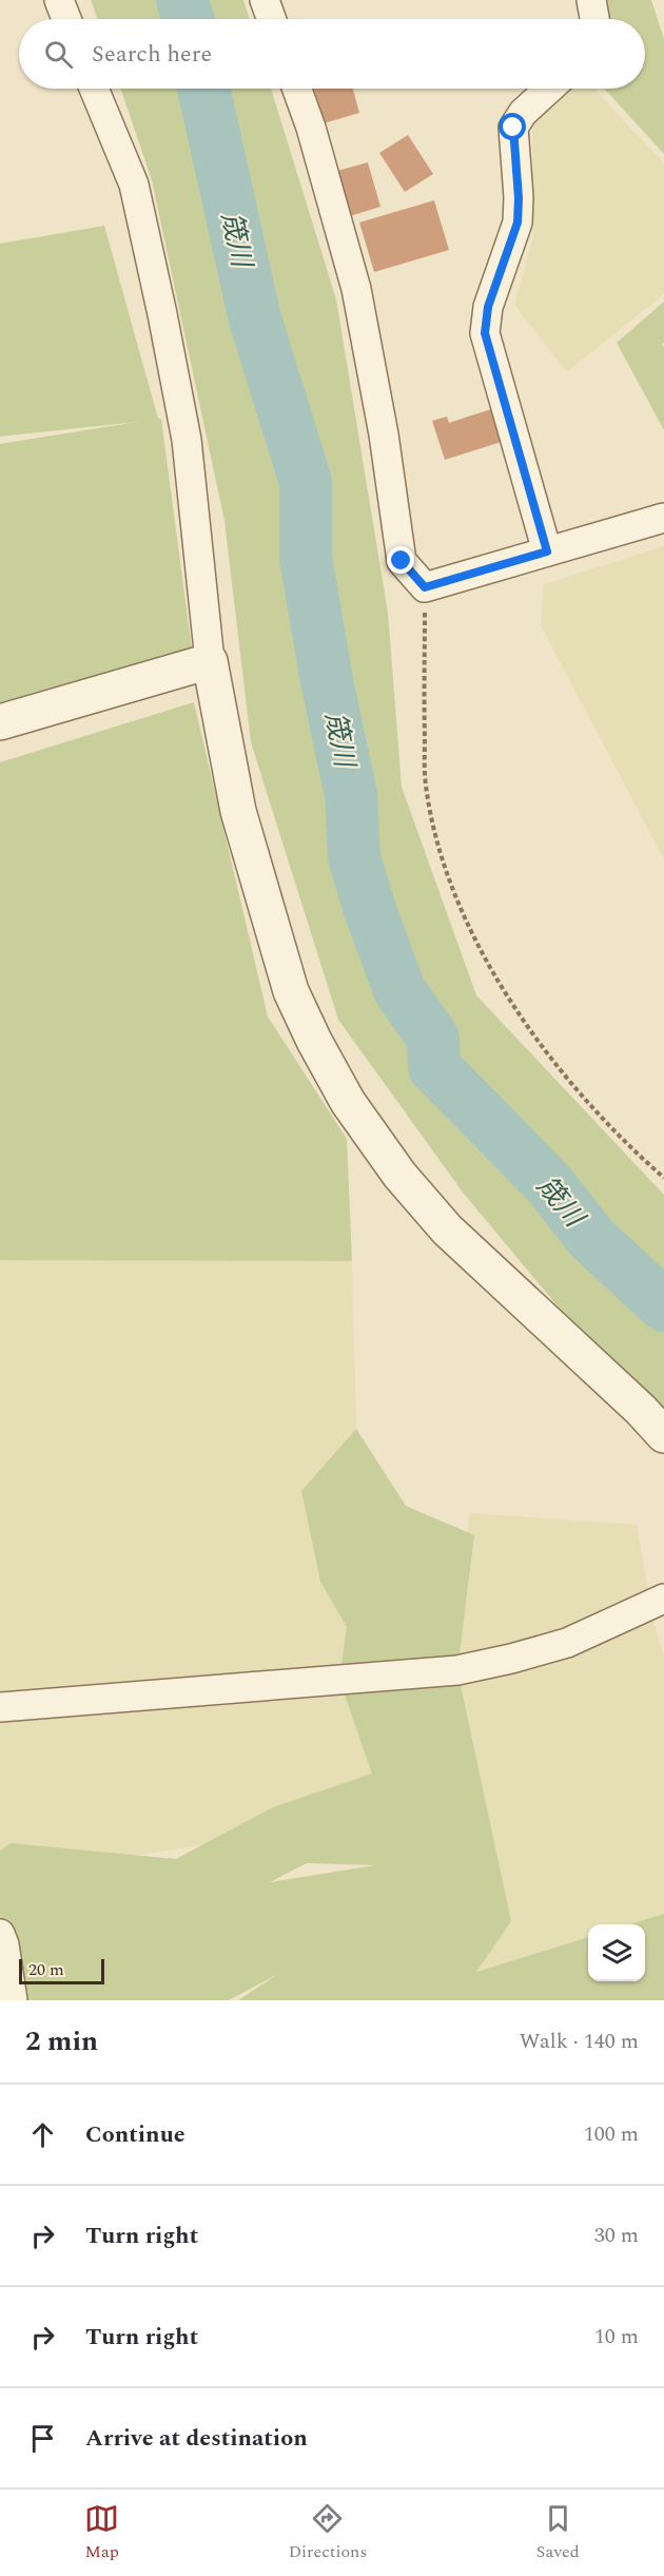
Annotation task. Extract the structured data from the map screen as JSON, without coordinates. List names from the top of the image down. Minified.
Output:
{"water":["筬川"],"scale_bar":"20 m","page":{"search":"Search here","scale":"20 m","heading":["2 min","Walk · 140 m"],"list":[["Continue","100 m"],["Turn right","30 m"],["Turn right","10 m"],"Arrive at destination"],"nav":["Map","Directions","Saved"]}}
